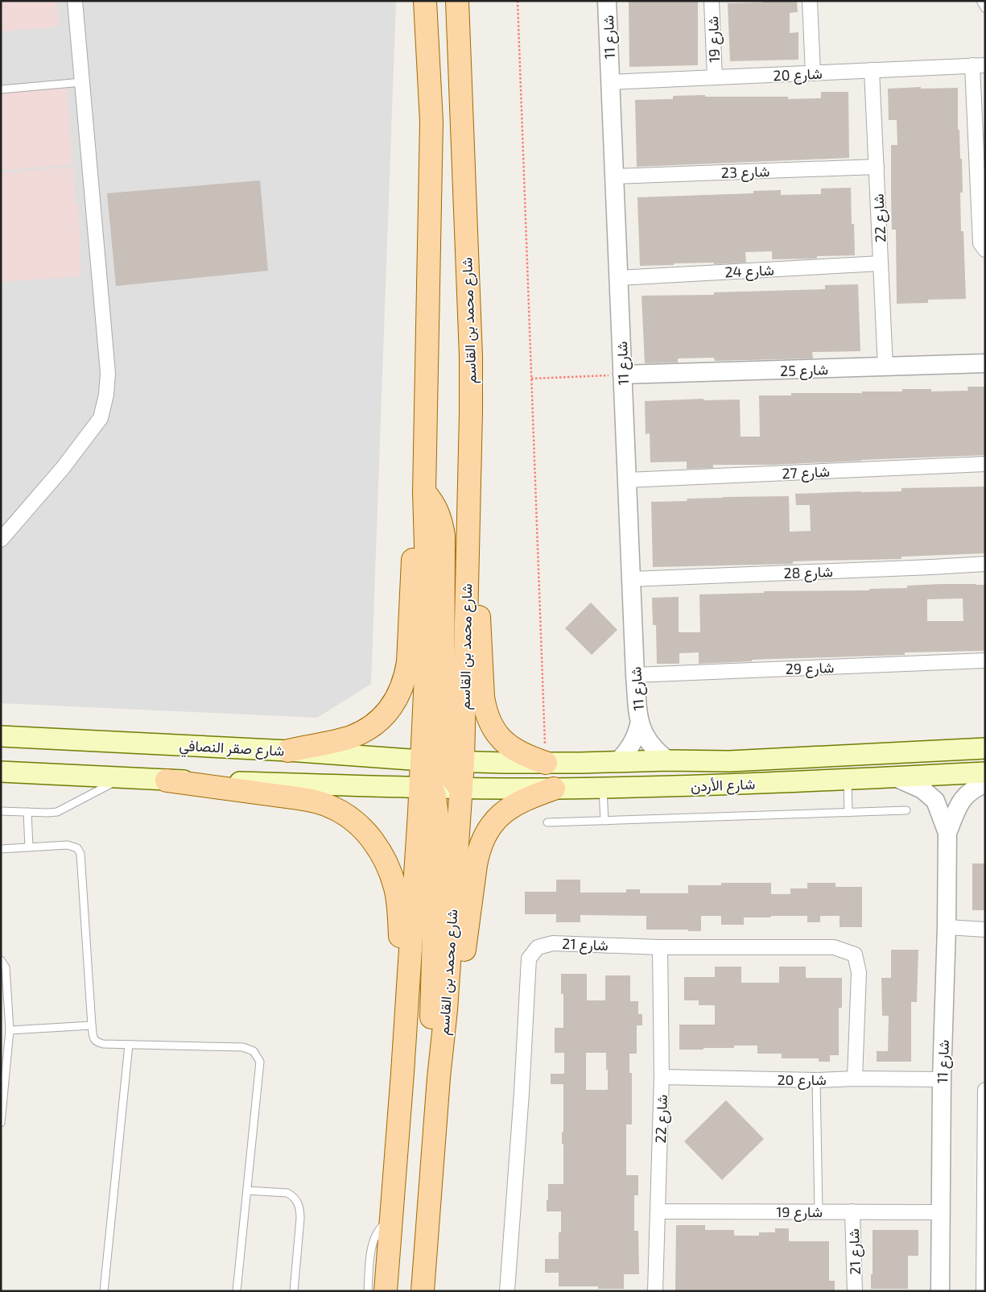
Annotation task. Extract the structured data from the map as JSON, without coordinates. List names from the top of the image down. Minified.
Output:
{"streets":{"main road":["شارع محمد بن القاسم","شارع صقر النصافي","شارع الأردن"],"street":["شارع 11","شارع 19","شارع 20","شارع 23","شارع 22","شارع 24","شارع 25","شارع 27","شارع 28","شارع 29","شارع 21"]},"crossings":[["شارع 11","شارع 19"],["شارع 11","شارع 20"],["شارع 11","شارع 23"],["شارع 11","شارع 24"],["شارع 11","شارع 25"],["شارع 11","شارع 27"],["شارع 11","شارع 28"],["شارع 11","شارع 29"],["شارع 11","شارع الأردن"],["شارع 19","شارع 20"],["شارع 19","شارع 22"],["شارع 19","شارع 21"],["شارع 20","شارع 22"],["شارع 20","شارع 21"],["شارع 23","شارع 22"],["شارع 22","شارع 24"],["شارع 22","شارع 25"],["شارع 22","شارع 21"],["شارع محمد بن القاسم","شارع صقر النصافي"],["شارع محمد بن القاسم","شارع الأردن"],["شارع صقر النصافي","شارع الأردن"]]}
